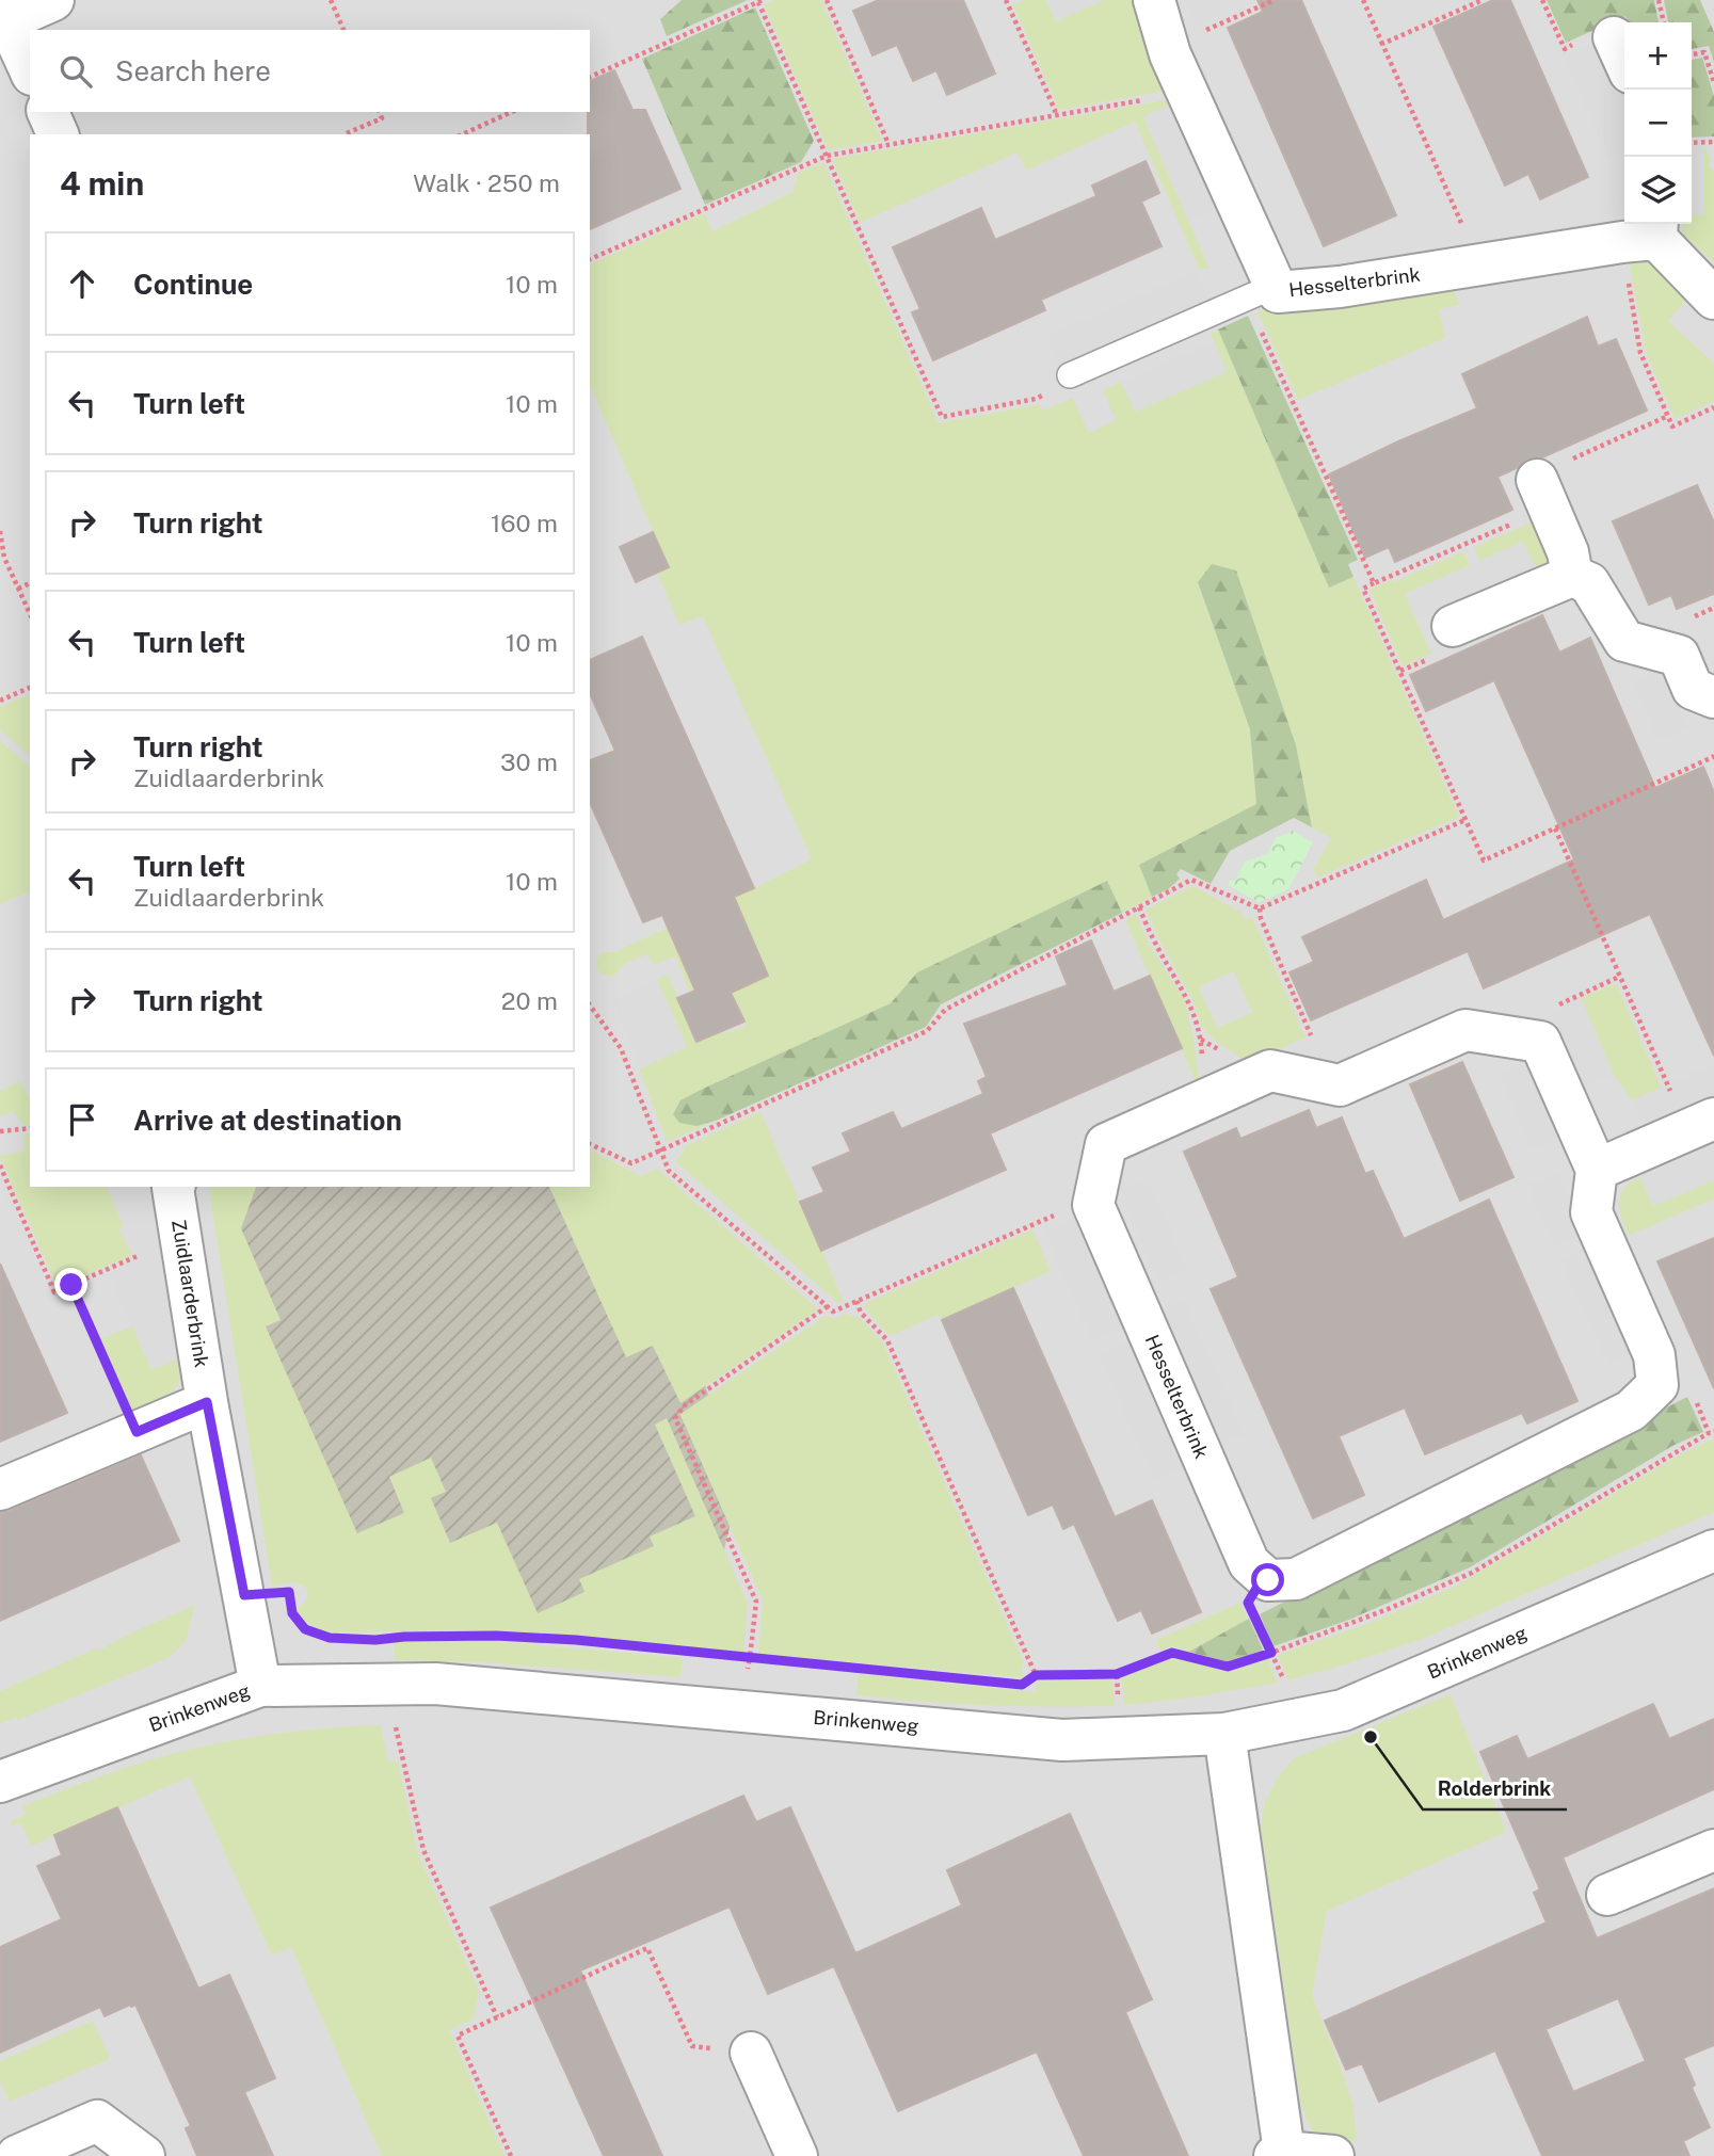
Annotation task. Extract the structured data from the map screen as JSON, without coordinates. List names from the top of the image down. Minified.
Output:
{"streets":{"street":["Hesselterbrink","Zuidlaarderbrink","Brinkenweg"]},"crossings":[["Zuidlaarderbrink","Brinkenweg"]],"places":["Rolderbrink"],"page":{"map_buttons":["+","−"],"search":"Search here","heading":["4 min","Walk · 250 m"],"list":[["Continue","10 m"],["Turn left","10 m"],["Turn right","160 m"],["Turn left","10 m"],["Turn right","Zuidlaarderbrink","30 m"],["Turn left","Zuidlaarderbrink","10 m"],["Turn right","20 m"],"Arrive at destination"]}}
